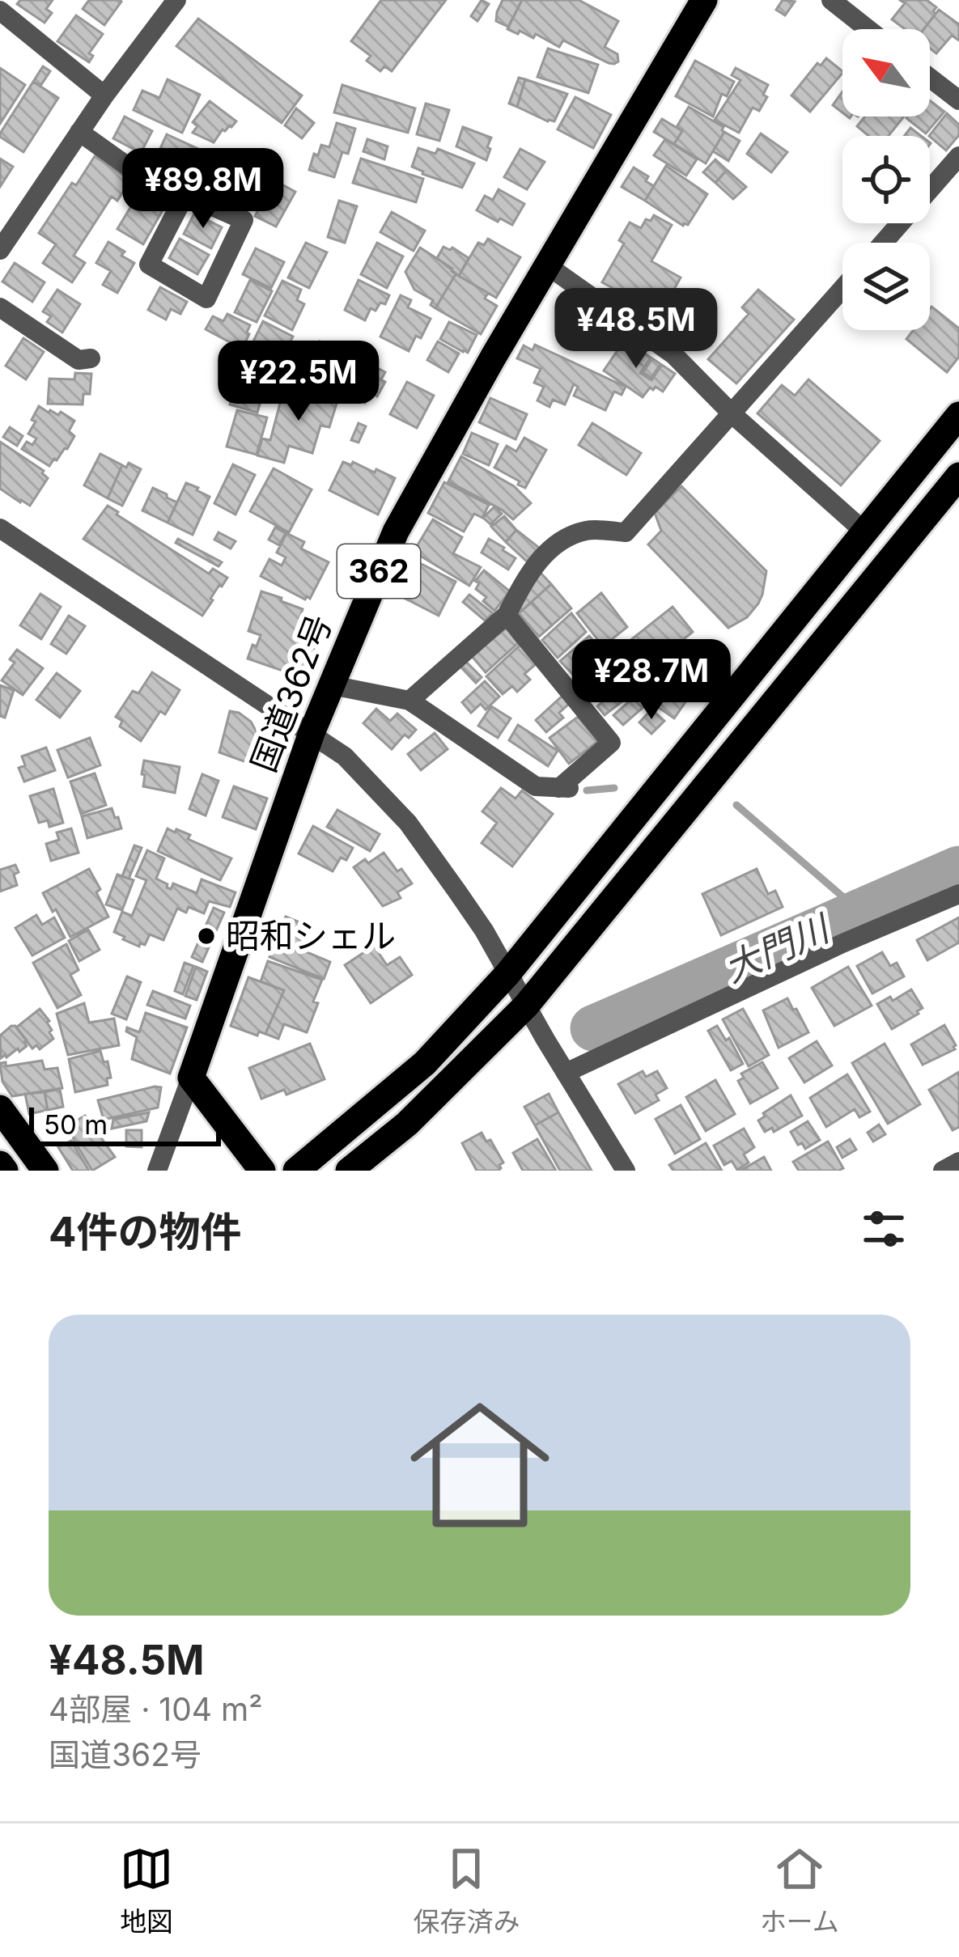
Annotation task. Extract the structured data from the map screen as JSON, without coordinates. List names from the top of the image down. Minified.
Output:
{"streets":{"highway":["362","国道362号"]},"water":["大門川"],"places":["昭和シェル"],"scale_bar":"50 m","north":"top left","page":{"price":["¥89.8M","¥48.5M","¥22.5M","¥28.7M"],"scale":"50 m","heading":"4件の物件","list":[{"name":"¥48.5M","note":"4部屋 · 104 m² · 国道362号"}],"tabs":["地図","保存済み","ホーム"]}}
